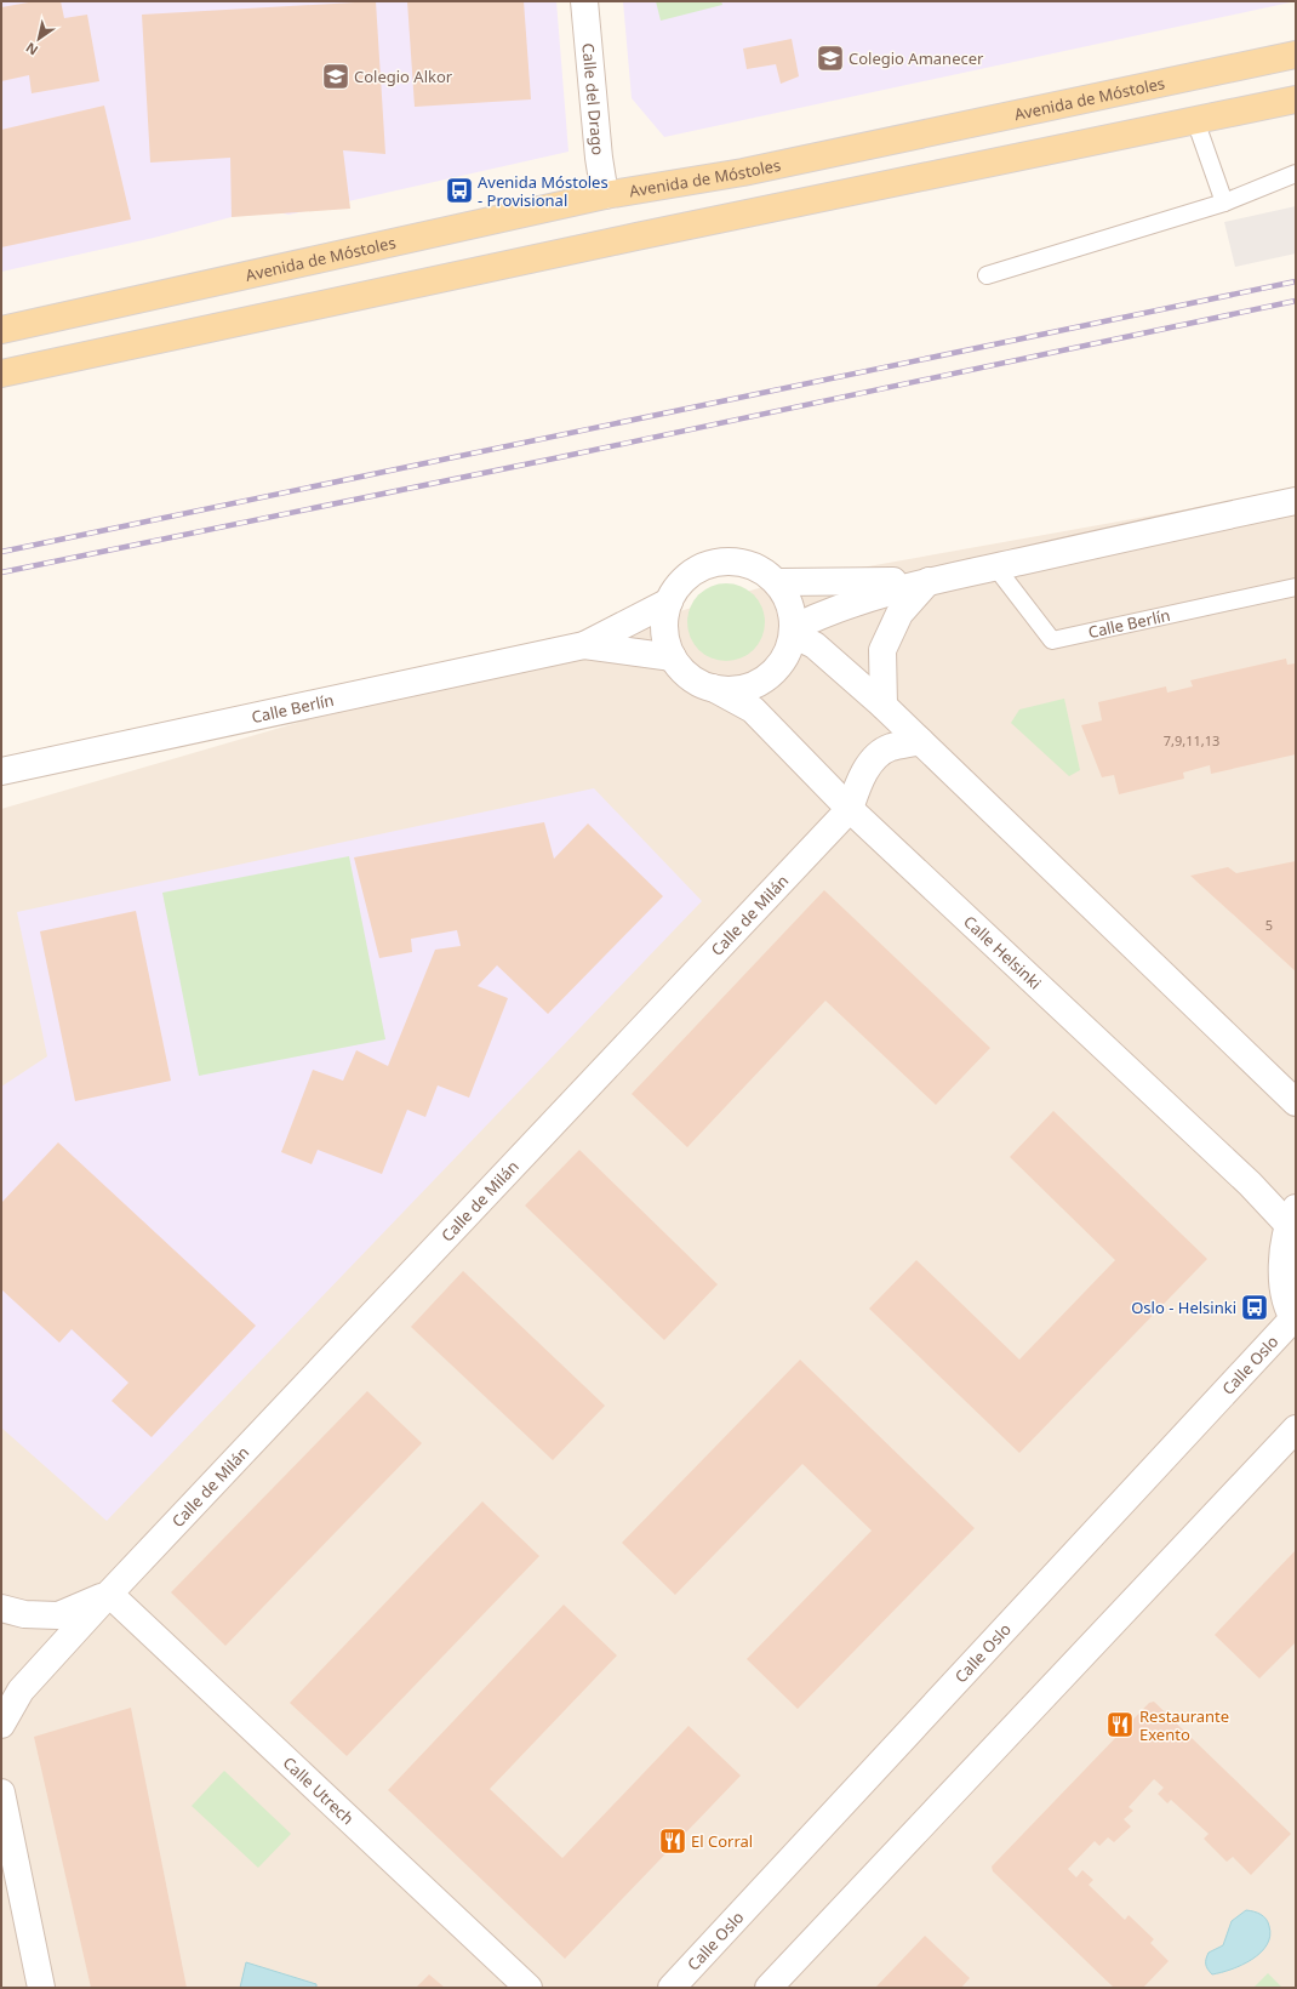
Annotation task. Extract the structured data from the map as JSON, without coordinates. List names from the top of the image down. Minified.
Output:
{"streets":{"main road":["Avenida de Móstoles"],"street":["Calle del Drago","Calle Berlín","Calle de Milán","Calle Helsinki","Calle Oslo","Calle Utrech"]},"crossings":[["Calle del Drago","Avenida de Móstoles"],["Calle Berlín","Calle Helsinki"],["Calle de Milán","Calle Helsinki"],["Calle de Milán","Calle Utrech"]],"places":{"school or university":["Colegio Amanecer","Colegio Alkor"],"bus stop":["Avenida Móstoles - Provisional","Oslo - Helsinki"],"restaurant":["Restaurante Exento","El Corral"]},"house_numbers":["7,9,11,13","5"],"north":"bottom left"}
